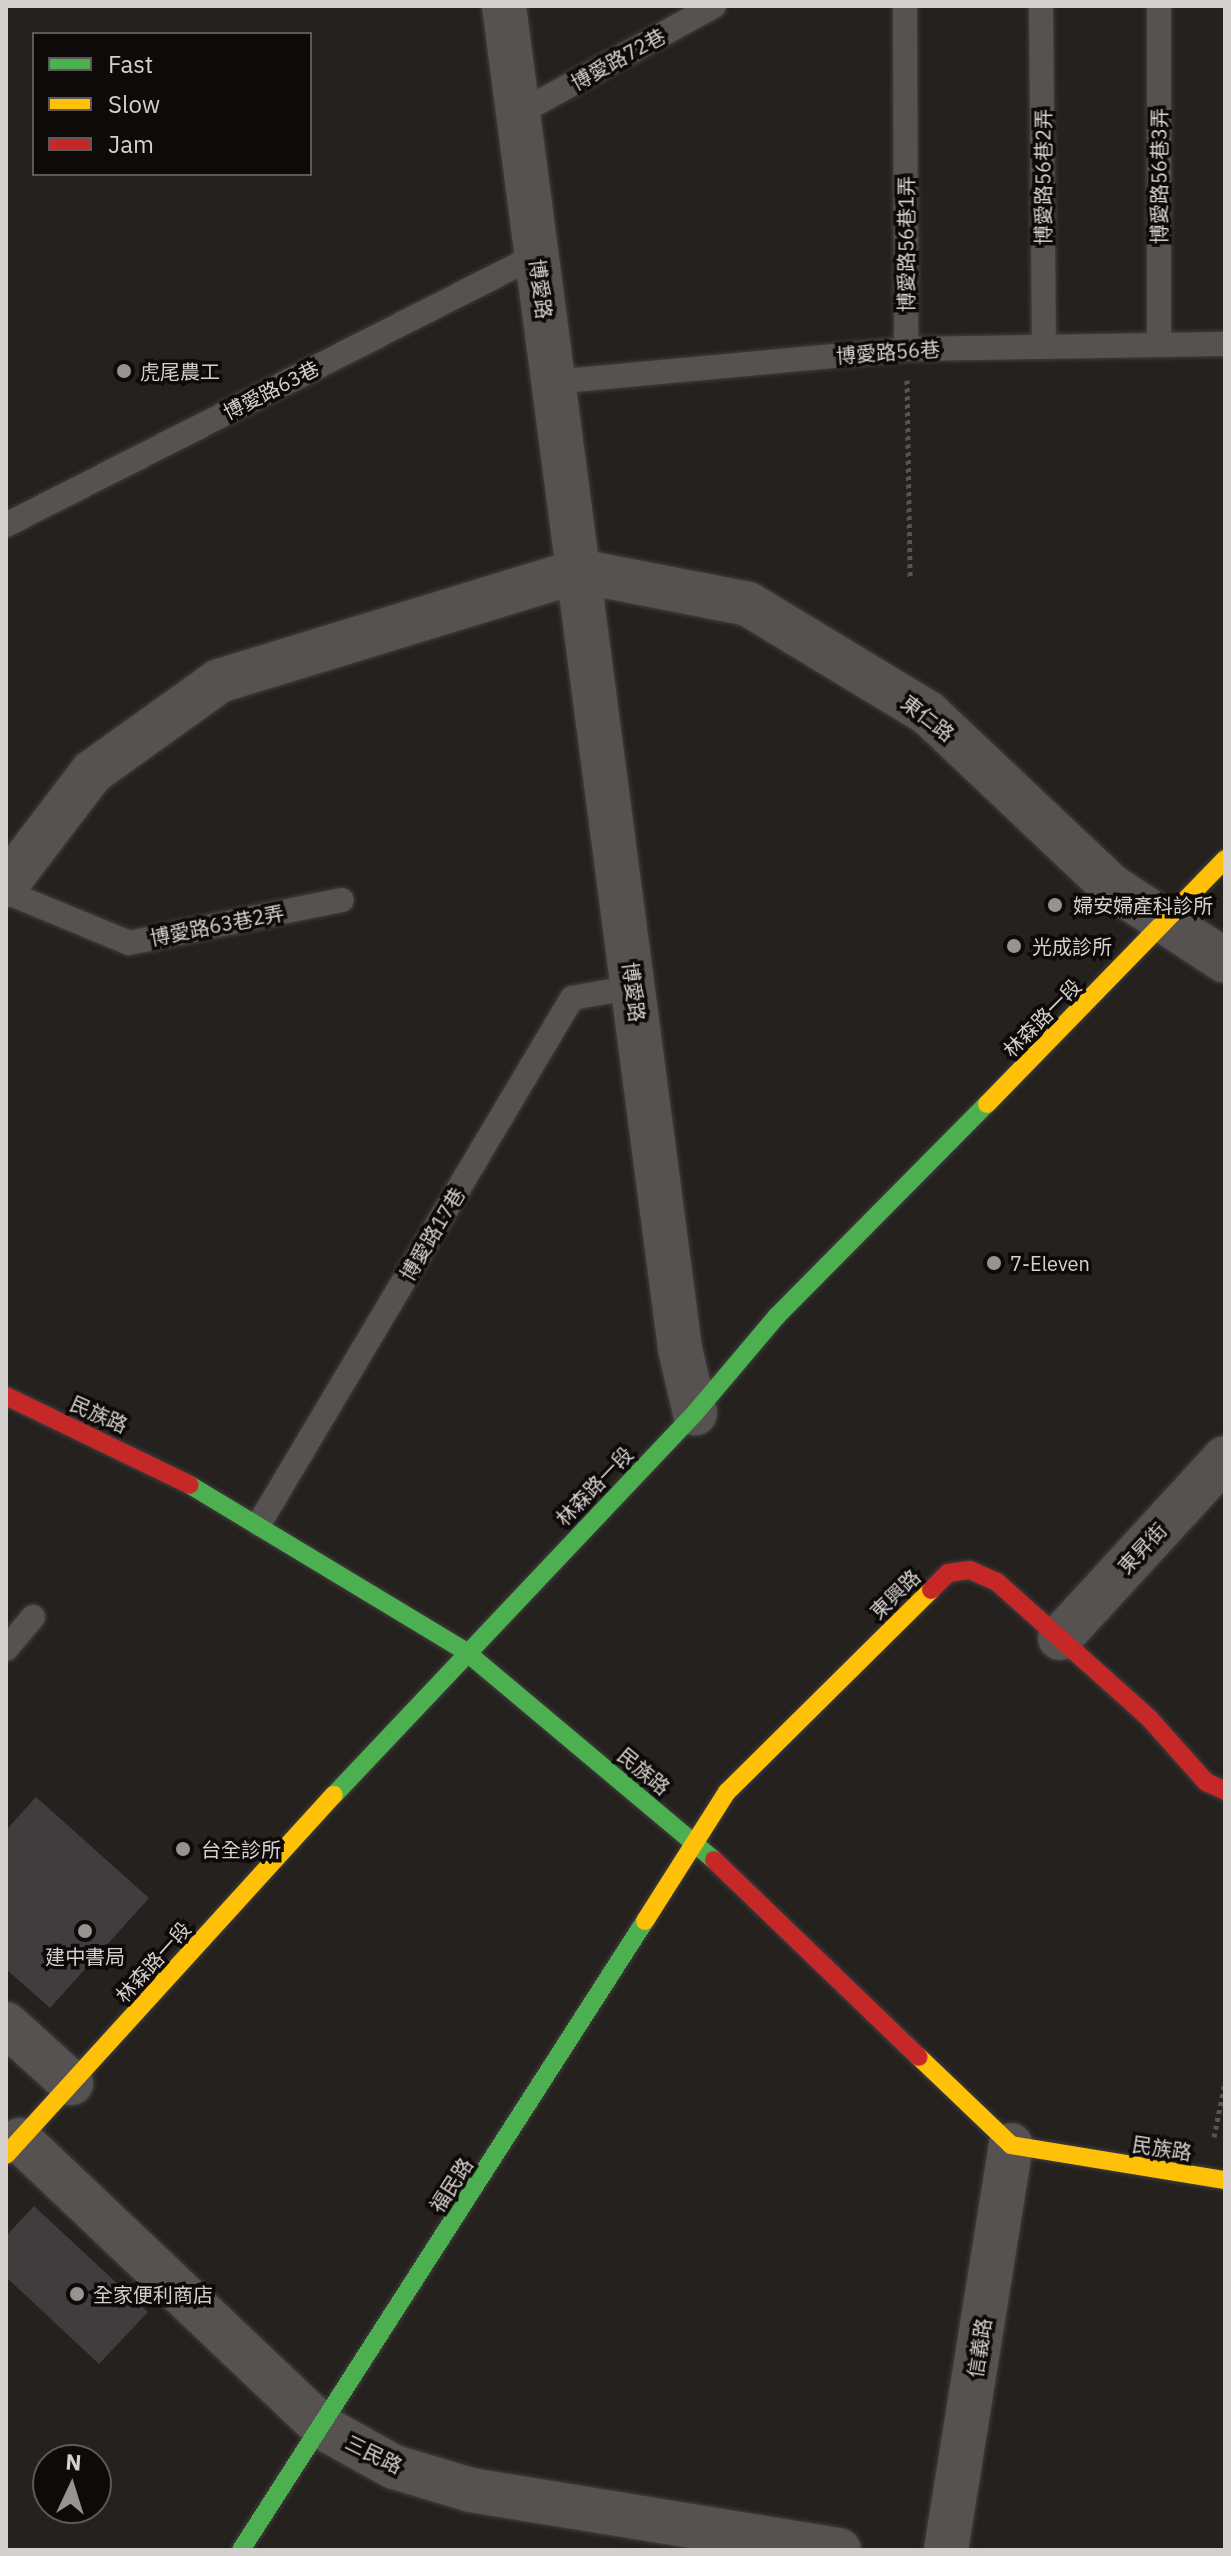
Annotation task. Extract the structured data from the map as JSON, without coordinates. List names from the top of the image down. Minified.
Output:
{"streets":{"street":["博愛路","東仁路","林森路一段","民族路","東昇街","東興路","福民路","信義路","三民路"],"lane":["博愛路72巷","博愛路56巷3弄","博愛路56巷2弄","博愛路56巷1弄","博愛路56巷","博愛路63巷","博愛路63巷2弄","博愛路17巷"]},"crossings":[["博愛路72巷","博愛路"],["博愛路56巷3弄","博愛路56巷"],["博愛路56巷2弄","博愛路56巷"],["博愛路56巷1弄","博愛路56巷"],["博愛路","博愛路56巷"],["博愛路","博愛路63巷"],["博愛路","東仁路"],["博愛路","林森路一段"],["博愛路","博愛路17巷"],["東仁路","林森路一段"],["林森路一段","民族路"],["林森路一段","三民路"],["博愛路17巷","民族路"],["民族路","東興路"],["民族路","福民路"],["民族路","信義路"],["東昇街","東興路"],["東興路","福民路"],["福民路","三民路"]],"places":["虎尾農工","婦安婦產科診所","光成診所","7-Eleven","台全診所","建中書局","全家便利商店"],"legend":["Fast","Slow","Jam"],"north":"top"}
